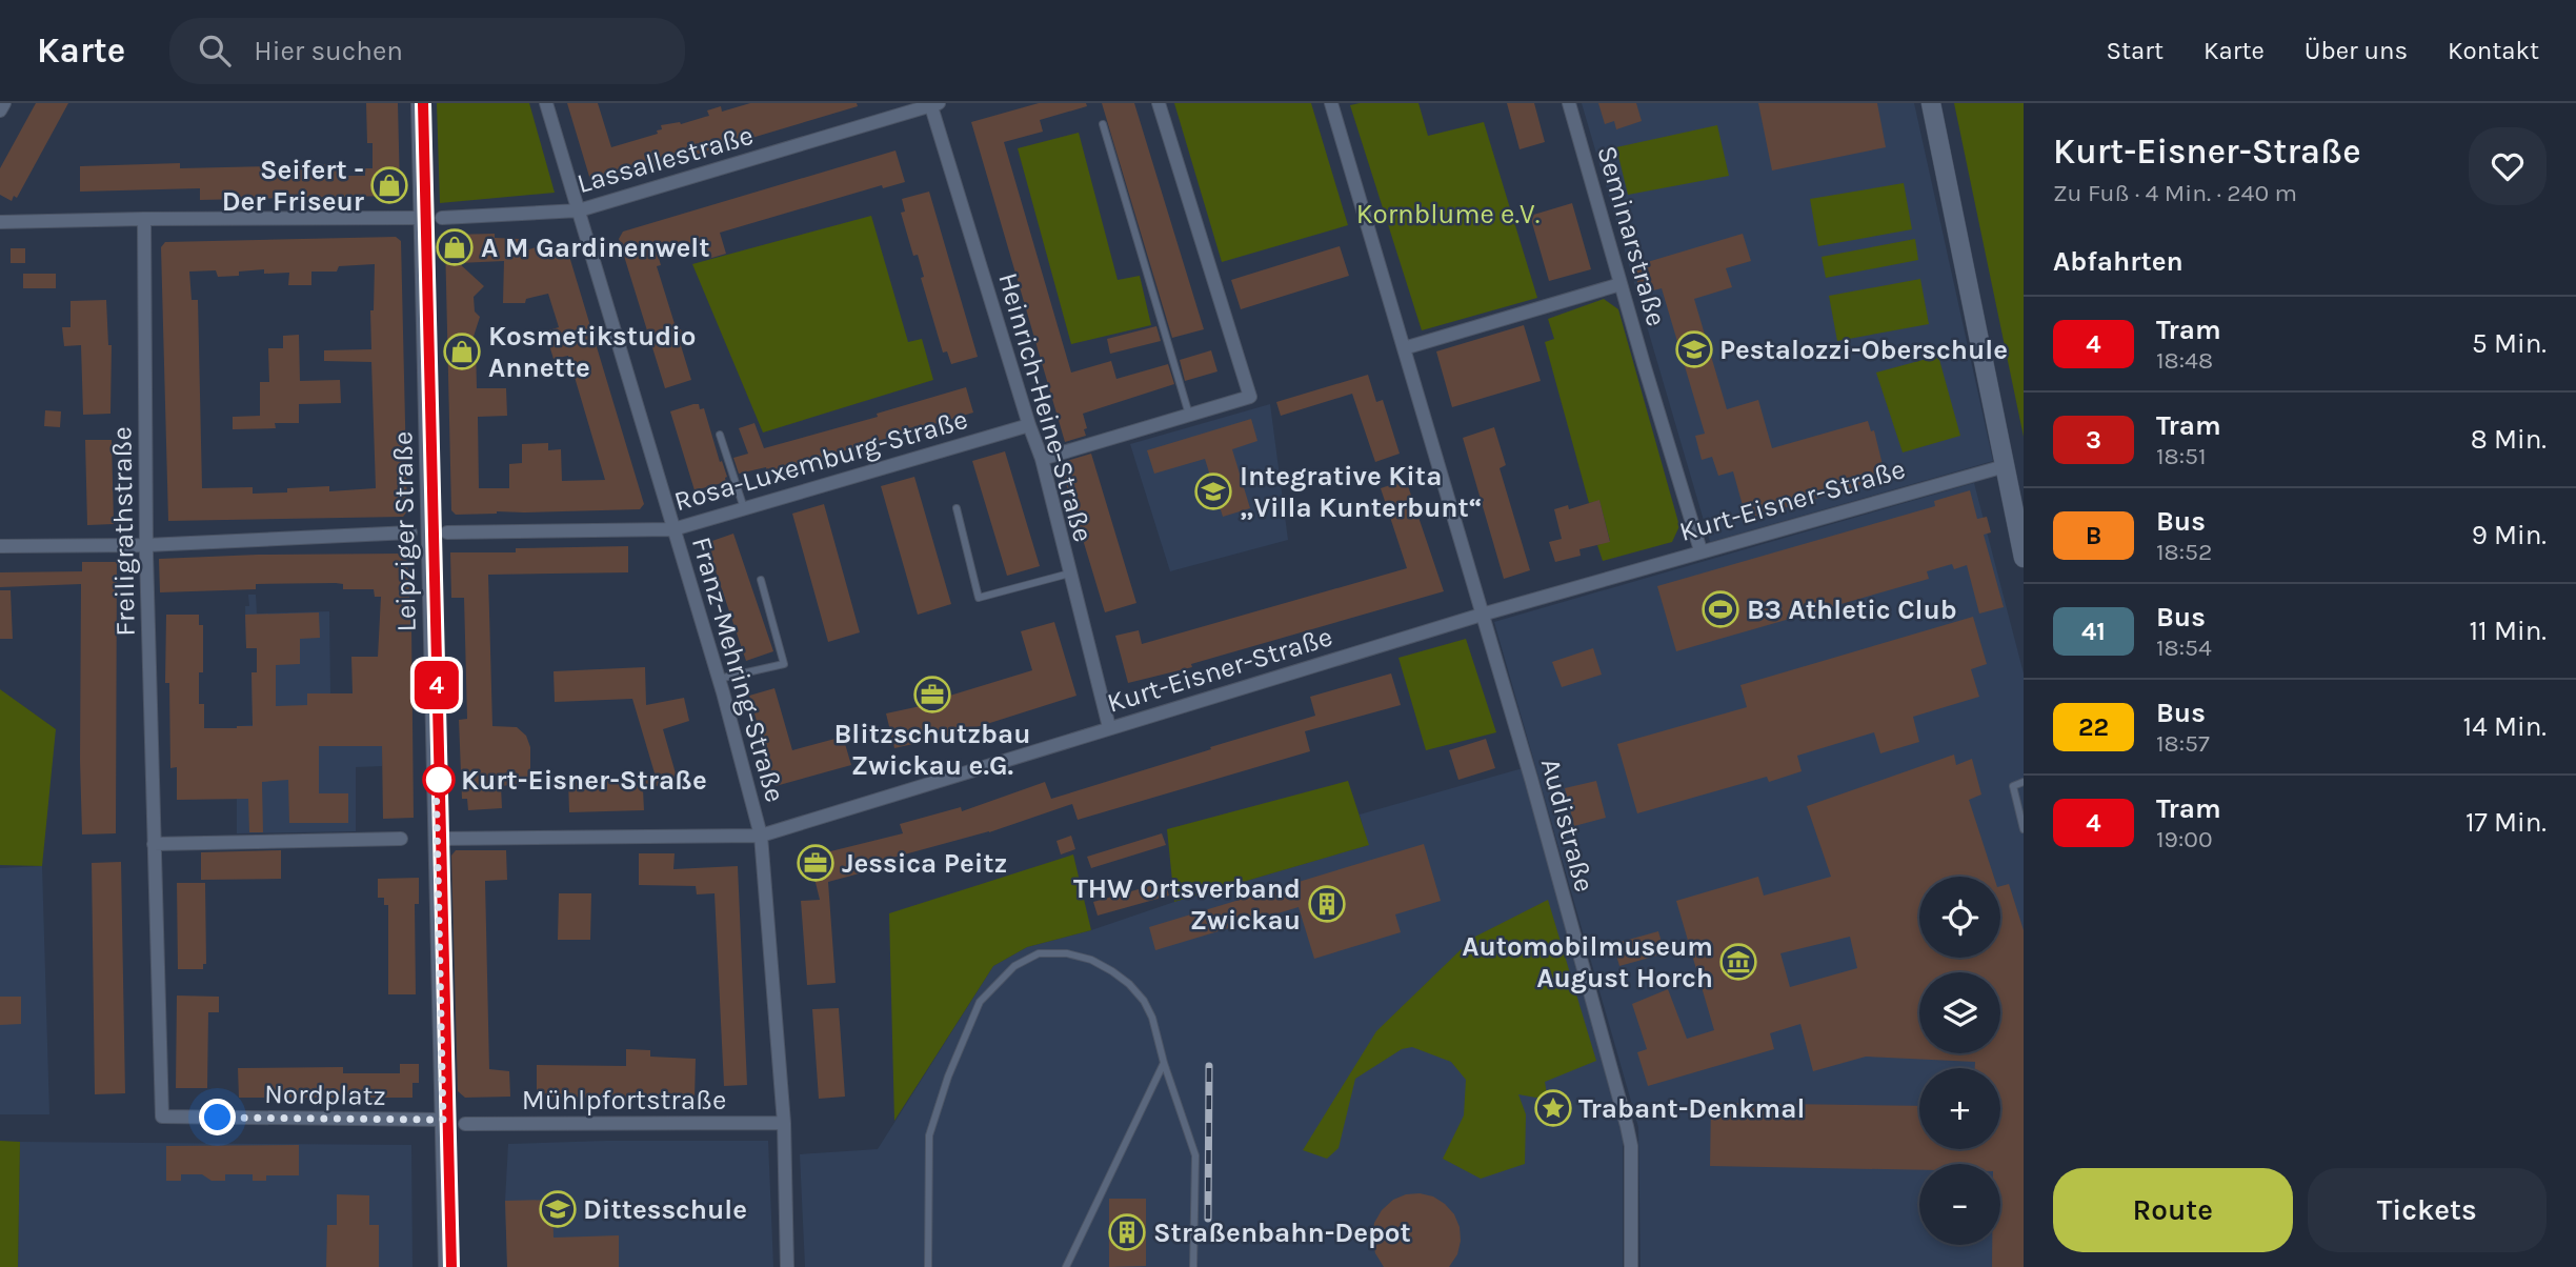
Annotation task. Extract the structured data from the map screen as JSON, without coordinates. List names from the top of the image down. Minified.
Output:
{"streets":{"street":["Lassallestraße","Seminarstraße","Heinrich-Heine-Straße","Rosa-Luxemburg-Straße","Kurt-Eisner-Straße","Freiligrathstraße","Leipziger Straße","Franz-Mehring-Straße","Audistraße","Nordplatz","Mühlpfortstraße"]},"crossings":[["Lassallestraße","Heinrich-Heine-Straße"],["Lassallestraße","Franz-Mehring-Straße"],["Seminarstraße","Kurt-Eisner-Straße"],["Heinrich-Heine-Straße","Rosa-Luxemburg-Straße"],["Heinrich-Heine-Straße","Kurt-Eisner-Straße"],["Rosa-Luxemburg-Straße","Franz-Mehring-Straße"],["Kurt-Eisner-Straße","Leipziger Straße"],["Kurt-Eisner-Straße","Franz-Mehring-Straße"],["Kurt-Eisner-Straße","Audistraße"],["Freiligrathstraße","Nordplatz"],["Leipziger Straße","Nordplatz"],["Franz-Mehring-Straße","Mühlpfortstraße"]],"parks":["Kornblume e.V."],"places":{"shop":["Seifert - Der Friseur","A M Gardinenwelt","Kosmetikstudio Annette"],"school or university":["Pestalozzi-Oberschule","Integrative Kita „Villa Kunterbunt“","Dittesschule"],"sports":["B3 Athletic Club"],"office":["Blitzschutzbau Zwickau e.G.","Jessica Peitz"],"other":["Kurt-Eisner-Straße"],"building":["THW Ortsverband Zwickau","Straßenbahn-Depot"],"museum":["Automobilmuseum August Horch"],"place":["Trabant-Denkmal"]},"lines":["tram line 4"],"page":{"header":"Karte","search":"Hier suchen","nav":["Start","Karte","Über uns","Kontakt"],"on_map":"4","heading":[["Kurt-Eisner-Straße","Zu Fuß · 4 Min. · 240 m"],"Abfahrten"],"list":[{"mark":"4","name":"Tram","note":"18:48","value":"5 Min."},{"mark":"3","name":"Tram","note":"18:51","value":"8 Min."},{"mark":"B","name":"Bus","note":"18:52","value":"9 Min."},{"mark":"41","name":"Bus","note":"18:54","value":"11 Min."},{"mark":"22","name":"Bus","note":"18:57","value":"14 Min."},{"mark":"4","name":"Tram","note":"19:00","value":"17 Min."}],"map_buttons":["+","−"],"buttons":["Route","Tickets"]}}
